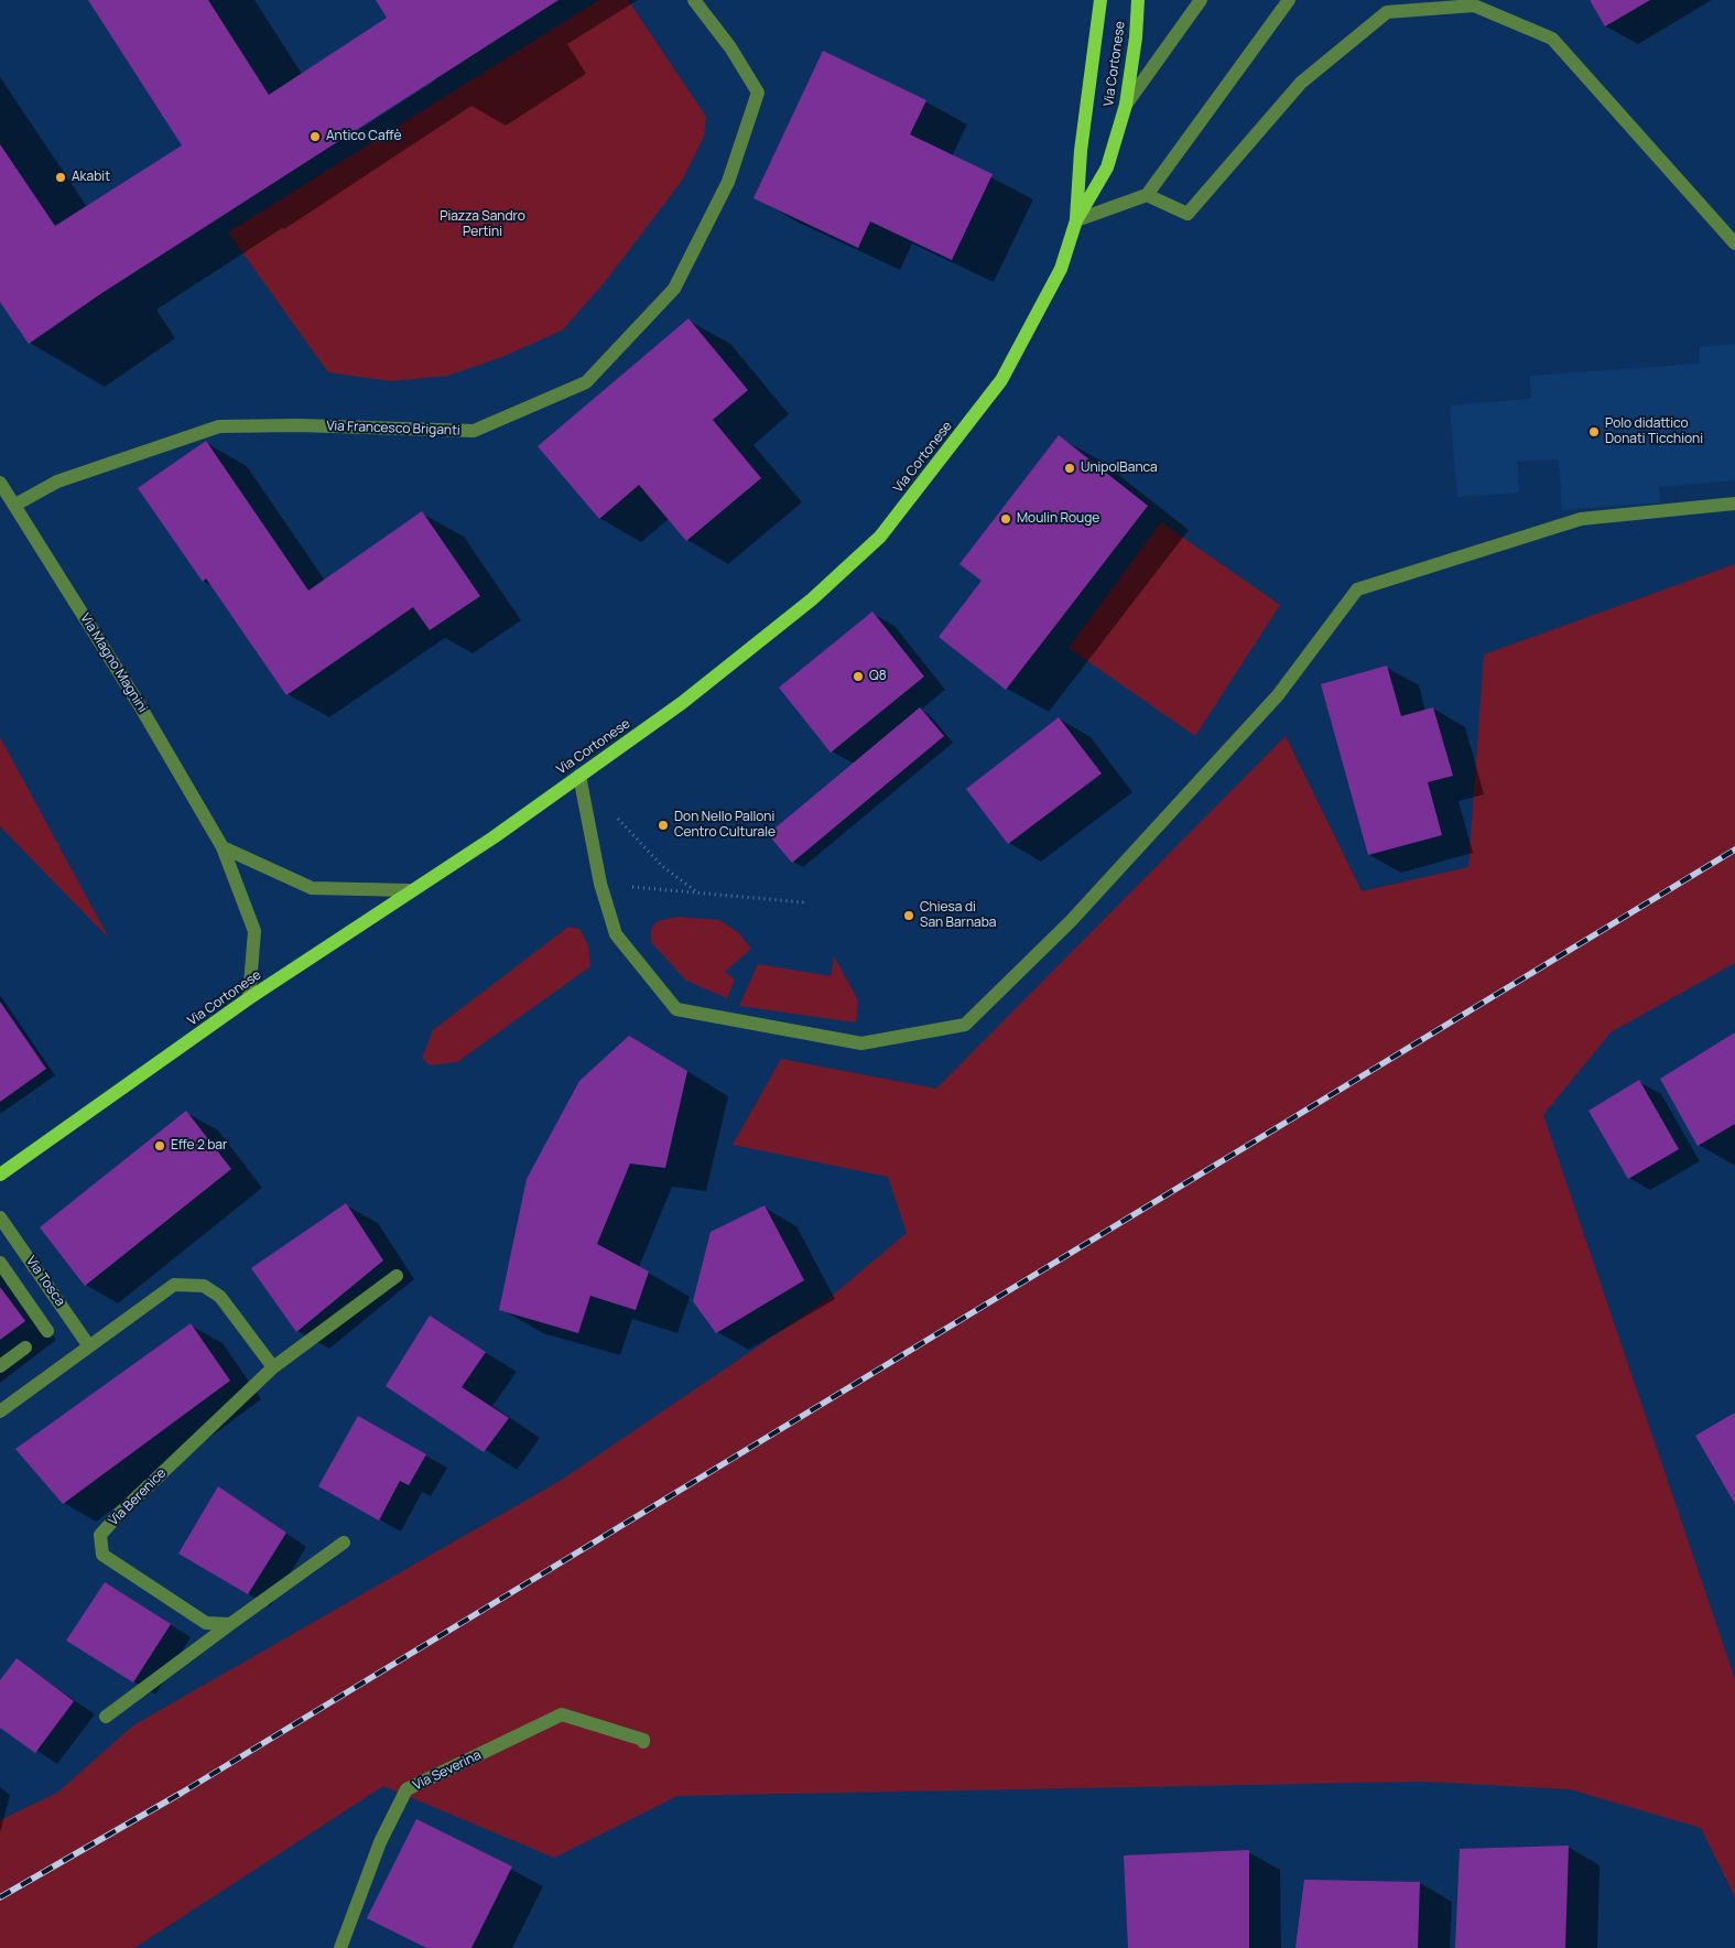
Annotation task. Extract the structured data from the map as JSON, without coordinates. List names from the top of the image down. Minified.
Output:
{"streets":{"main road":["Via Cortonese"],"street":["Via Francesco Briganti","Via Magno Magnini","Via Tosca","Via Berenice","Via Severina"]},"crossings":[["Via Cortonese","Via Magno Magnini"],["Via Francesco Briganti","Via Magno Magnini"]],"parks":["Piazza Sandro Pertini"],"places":["Antico Caffè","Akabit","Polo didattico Donati Ticchioni","UnipolBanca","Moulin Rouge","Q8","Don Nello Palloni Centro Culturale","Chiesa di San Barnaba","Effe 2 bar"]}
